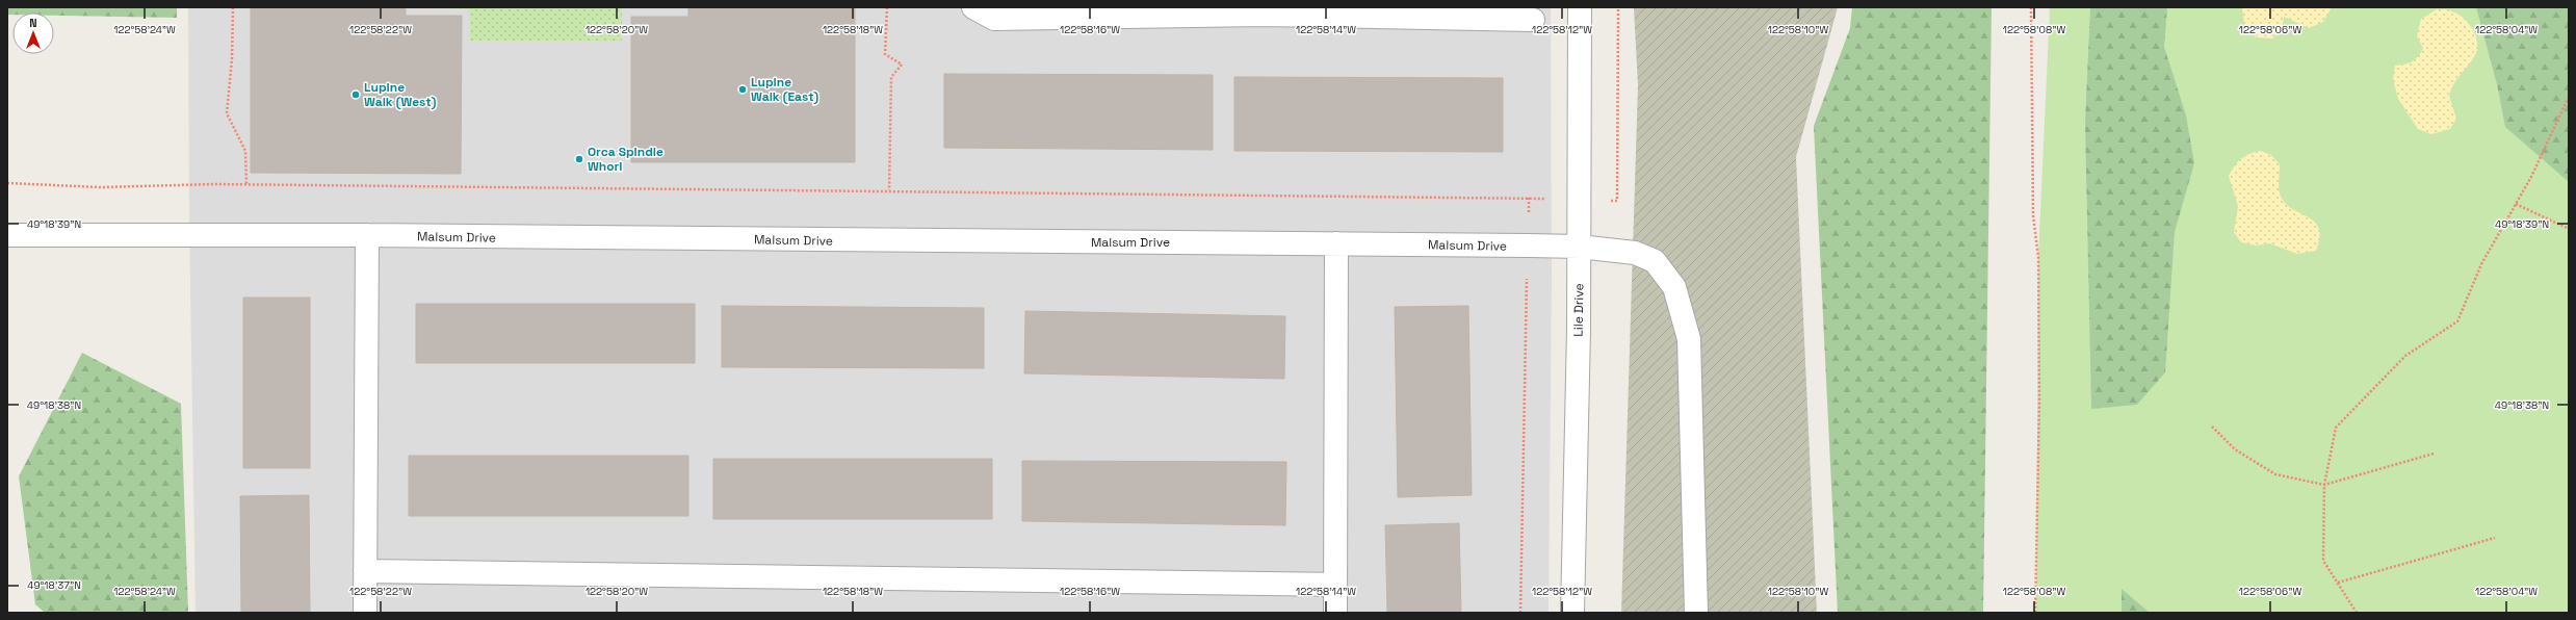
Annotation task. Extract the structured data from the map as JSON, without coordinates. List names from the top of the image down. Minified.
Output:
{"streets":{"street":["Malsum Drive","Lile Drive"]},"crossings":[["Malsum Drive","Lile Drive"]],"places":["Lupine Walk (East)","Lupine Walk (West)","Orca Spindle Whorl"],"north":"top","coordinates":["122°58'24\"W","122°58'22\"W","122°58'20\"W","122°58'18\"W","122°58'16\"W","122°58'14\"W","122°58'12\"W","122°58'10\"W","122°58'08\"W","122°58'06\"W","122°58'04\"W","49°18'39\"N","49°18'38\"N","49°18'37\"N"]}
